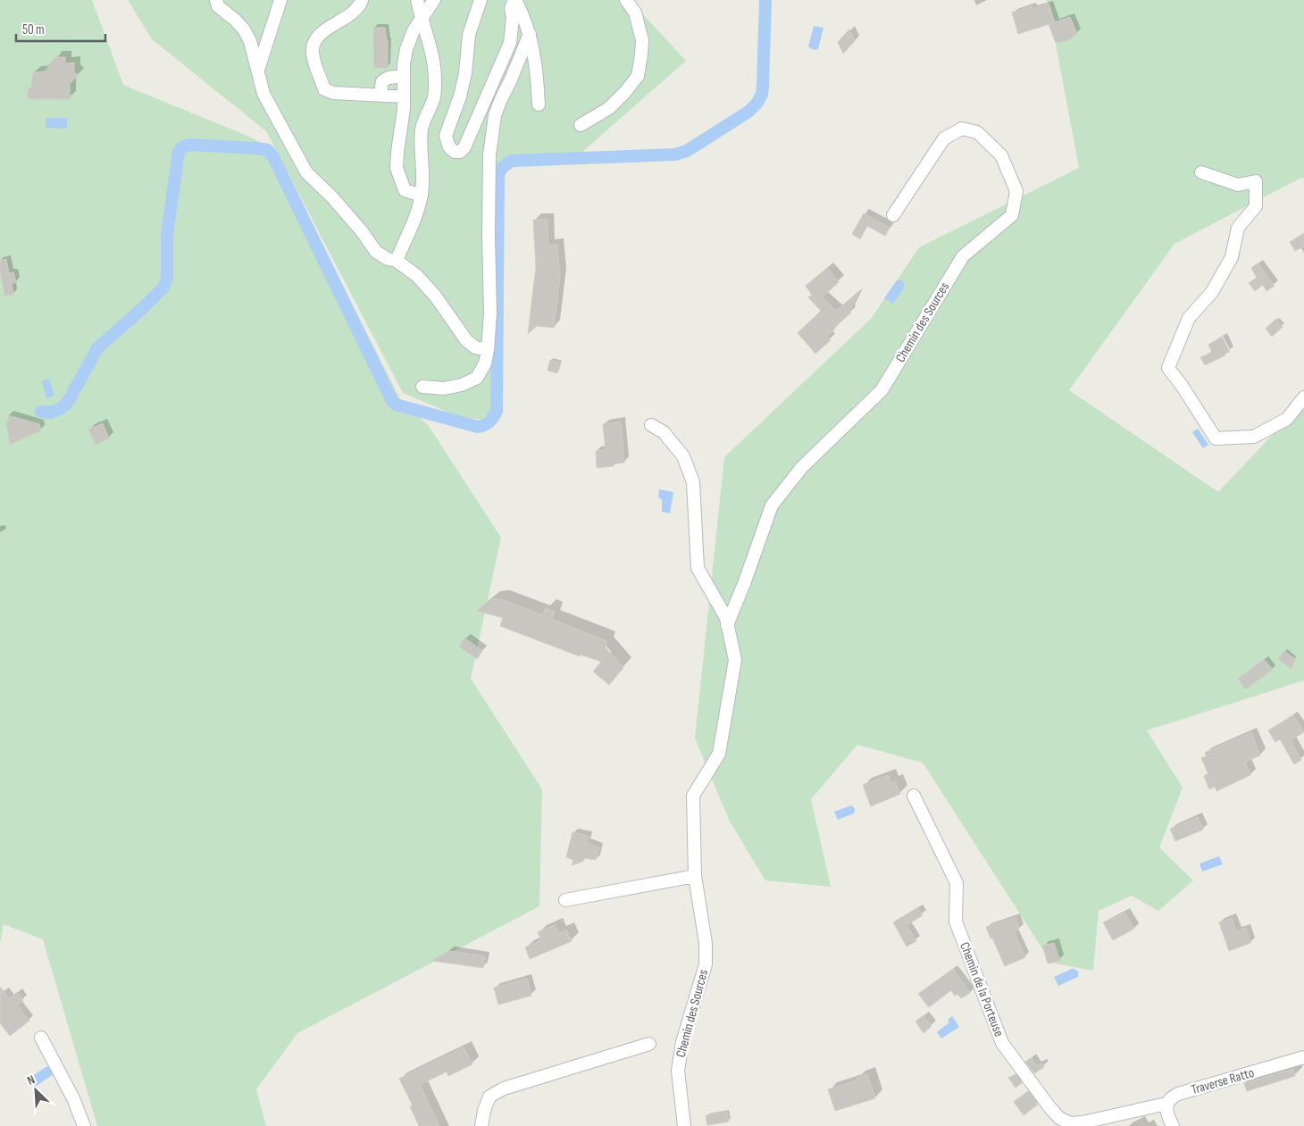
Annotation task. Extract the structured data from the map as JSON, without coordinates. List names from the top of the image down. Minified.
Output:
{"streets":{"street":["Chemin des Sources","Chemin de la Porteuse","Traverse Ratto"]},"crossings":[["Chemin de la Porteuse","Traverse Ratto"]],"scale_bar":"50 m","north":"top left"}
